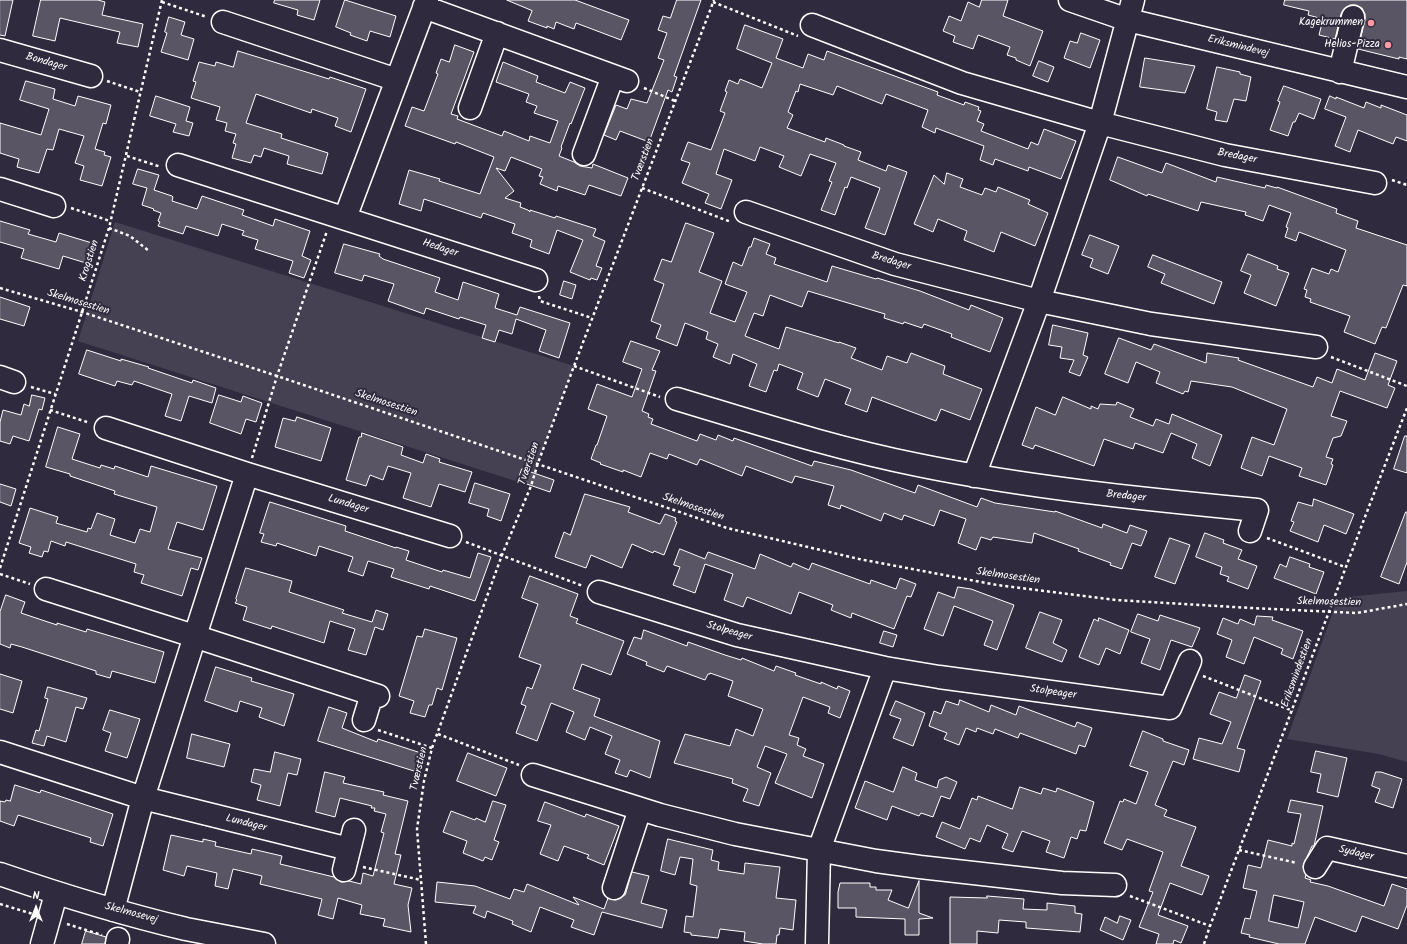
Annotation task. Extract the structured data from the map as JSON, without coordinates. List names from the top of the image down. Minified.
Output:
{"streets":{"street":["Eriksmindevej","Bondager","Bredager","Hedager","Lundager","Stolpeager","Sydager","Skelmosevej"],"path":["Tværstien","Krogstien","Skelmosestien","Eriksmindestien"]},"crossings":[["Tværstien","Skelmosestien"],["Krogstien","Skelmosestien"],["Skelmosestien","Eriksmindestien"]],"places":["Kagekrummen","Helios-Pizza"],"north":"top"}
